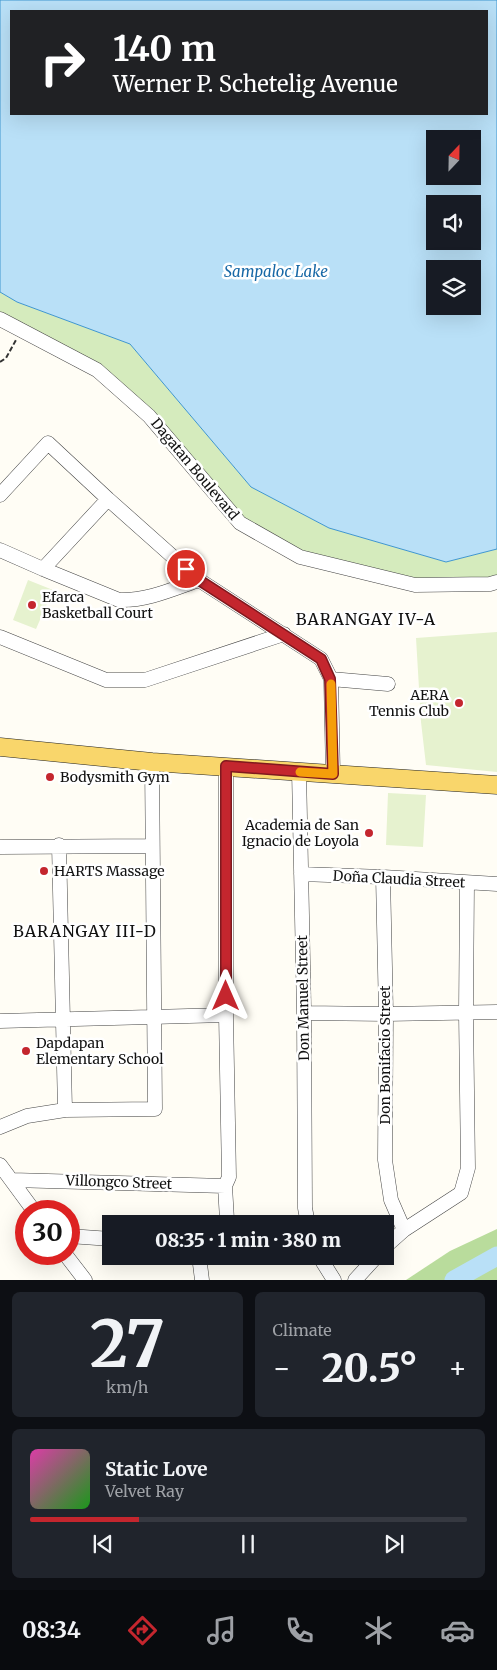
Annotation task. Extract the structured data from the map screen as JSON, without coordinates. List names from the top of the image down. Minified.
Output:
{"streets":{"street":["Dagatan Boulevard","Doña Claudia Street","Don Manuel Street","Don Bonifacio Street","Villongco Street"]},"crossings":[["Doña Claudia Street","Don Manuel Street"],["Doña Claudia Street","Don Bonifacio Street"]],"districts":["BARANGAY IV-A","BARANGAY III-D"],"water":["Sampaloc Lake"],"places":["Efarca Basketball Court","AERA Tennis Club","Bodysmith Gym","Academia de San Ignacio de Loyola","HARTS Massage","Dapdapan Elementary School"],"north":"top","page":{"turn":["140 m","Werner P. Schetelig Avenue"],"limit":"30","trip":"08:35 · 1 min · 380 m","tile":[["27","km/h"],"Climate"],"heat":["−","20.5°","+"],"song":["Static Love","Velvet Ray"],"tabs":"08:34"}}
